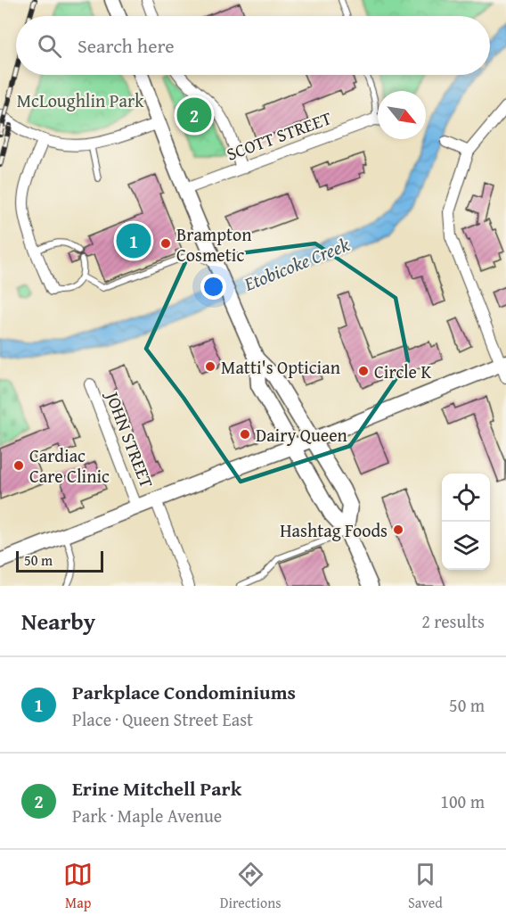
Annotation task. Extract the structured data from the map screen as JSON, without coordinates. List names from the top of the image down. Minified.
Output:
{"streets":{"street":["SCOTT STREET","JOHN STREET"]},"water":["Etobicoke Creek"],"parks":["McLoughlin Park"],"places":["Brampton Cosmetic","Matti's Optician","Circle K","Dairy Queen","Cardiac Care Clinic","Hashtag Foods"],"scale_bar":"50 m","north":"bottom right","page":{"search":"Search here","pins":["2","1"],"scale":"50 m","heading":["Nearby","2 results"],"list":[{"mark":"1","name":"Parkplace Condominiums","note":"Place · Queen Street East","value":"50 m"},{"mark":"2","name":"Erine Mitchell Park","note":"Park · Maple Avenue","value":"100 m"}],"nav":["Map","Directions","Saved"]}}
